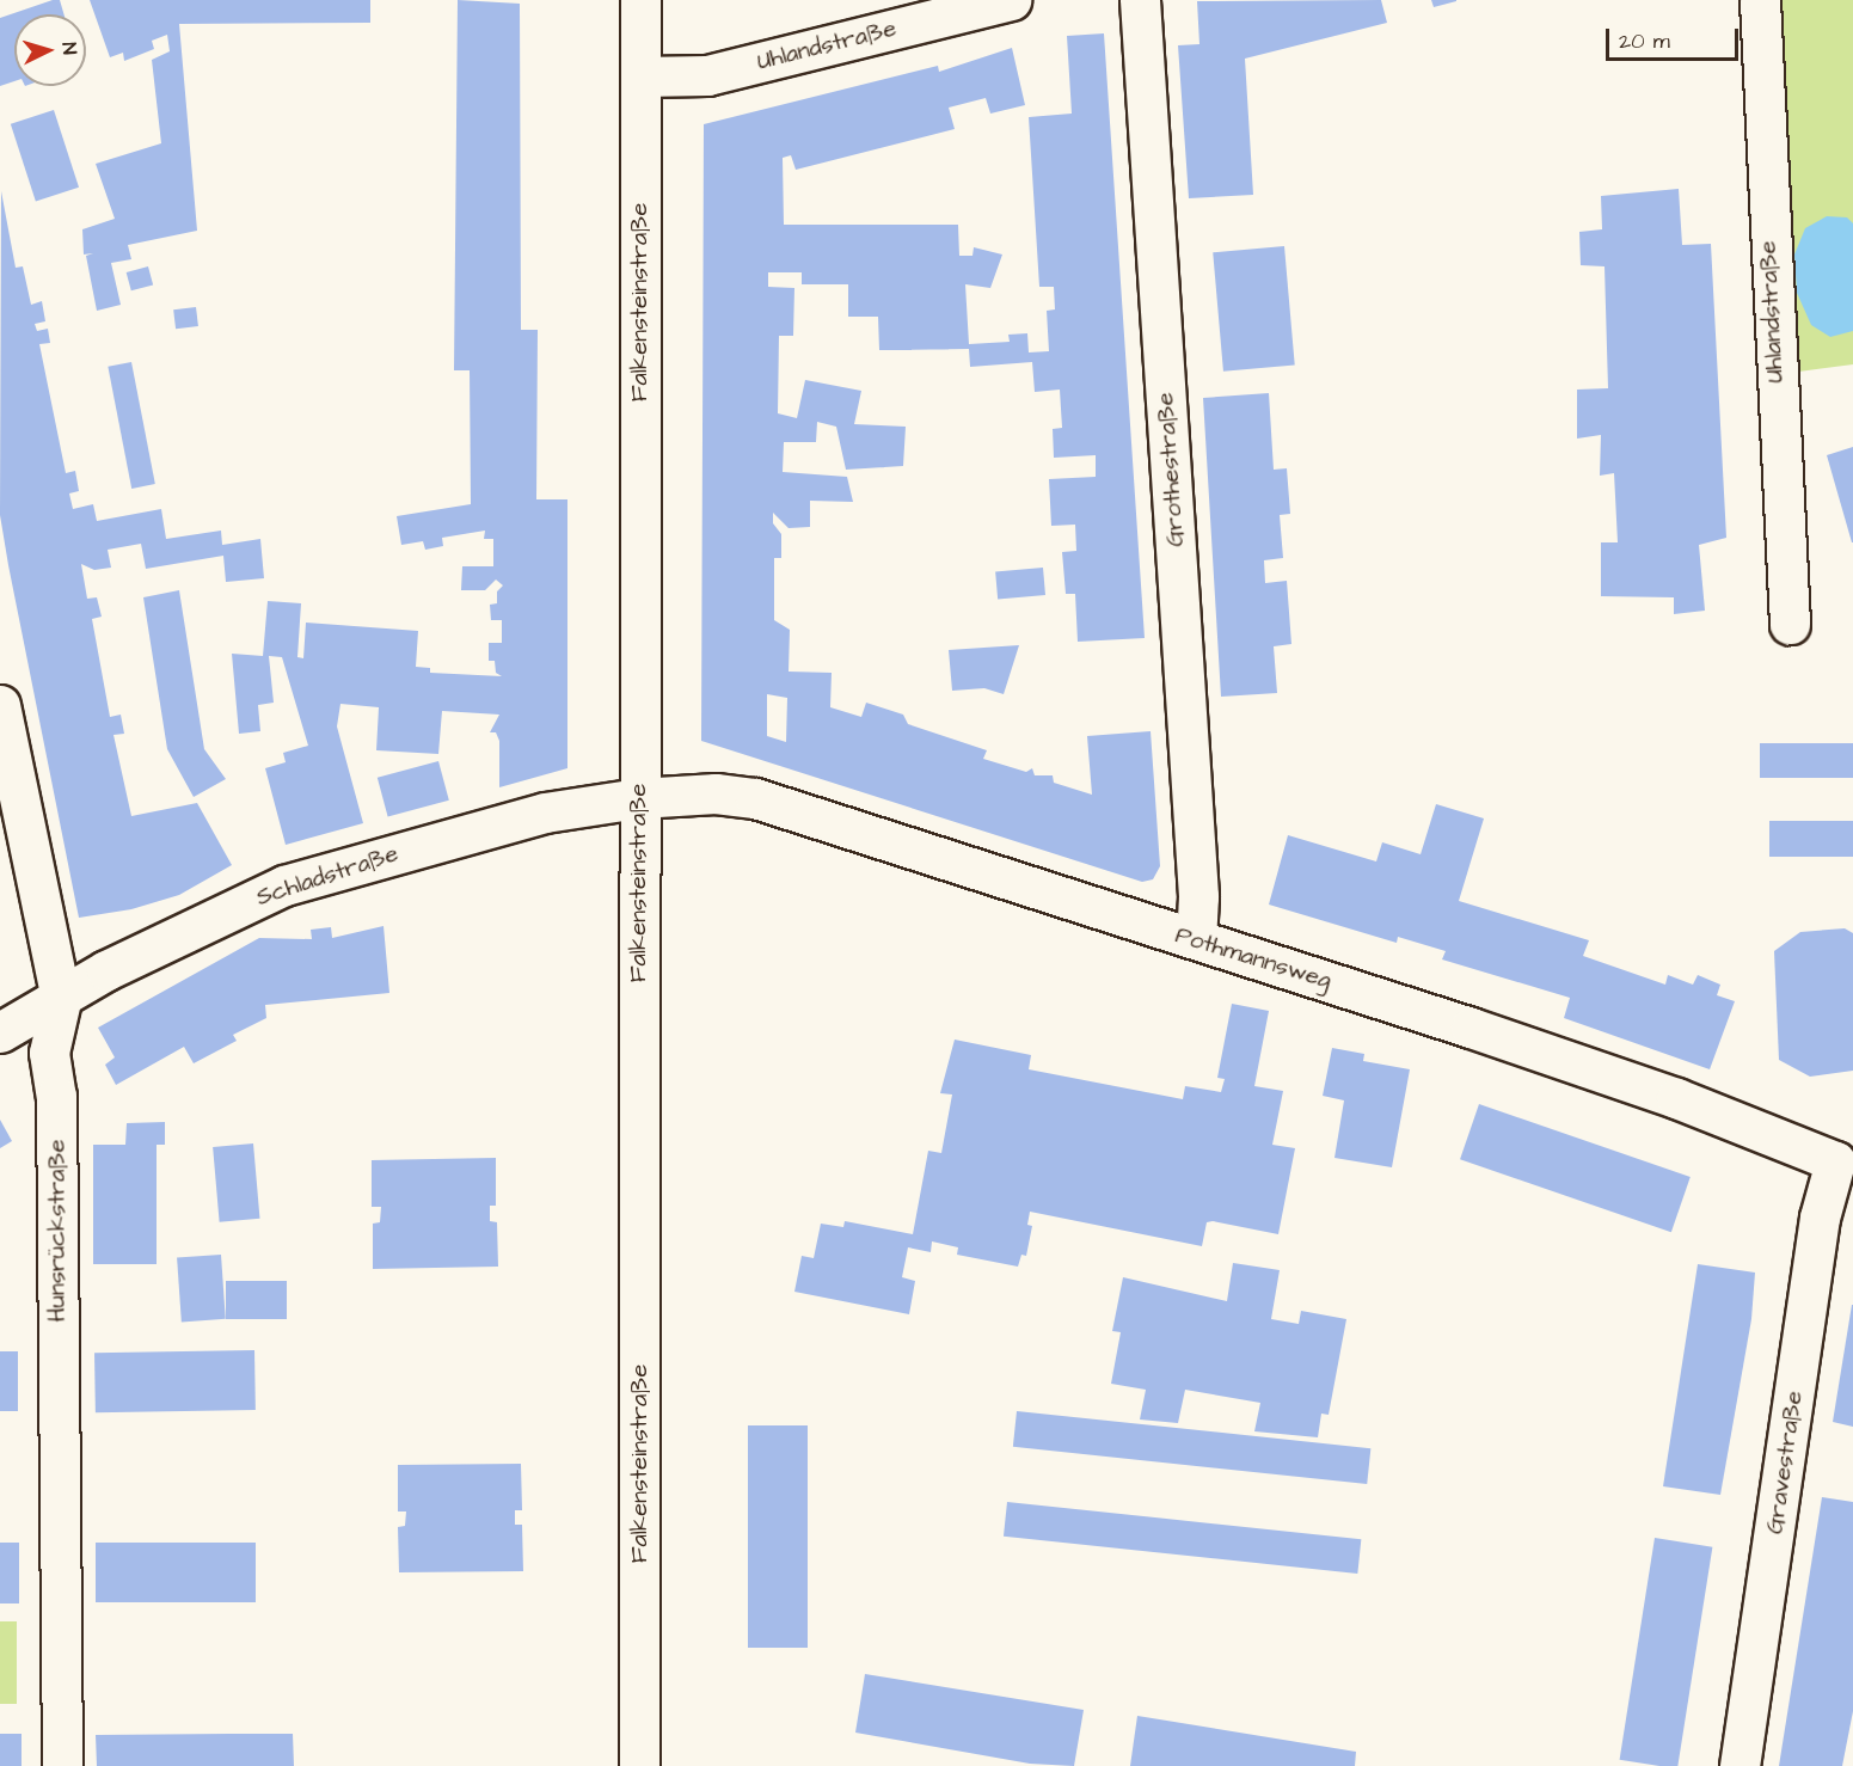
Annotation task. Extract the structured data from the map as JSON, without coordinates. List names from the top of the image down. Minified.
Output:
{"streets":{"street":["Uhlandstraße","Falkensteinstraße","Grothestraße","Schladstraße","Pothmannsweg","Hunsrückstraße","Gravestraße"]},"crossings":[["Uhlandstraße","Falkensteinstraße"],["Falkensteinstraße","Schladstraße"],["Falkensteinstraße","Pothmannsweg"],["Grothestraße","Pothmannsweg"],["Schladstraße","Pothmannsweg"],["Schladstraße","Hunsrückstraße"],["Pothmannsweg","Gravestraße"]],"scale_bar":"20 m","north":"right"}
